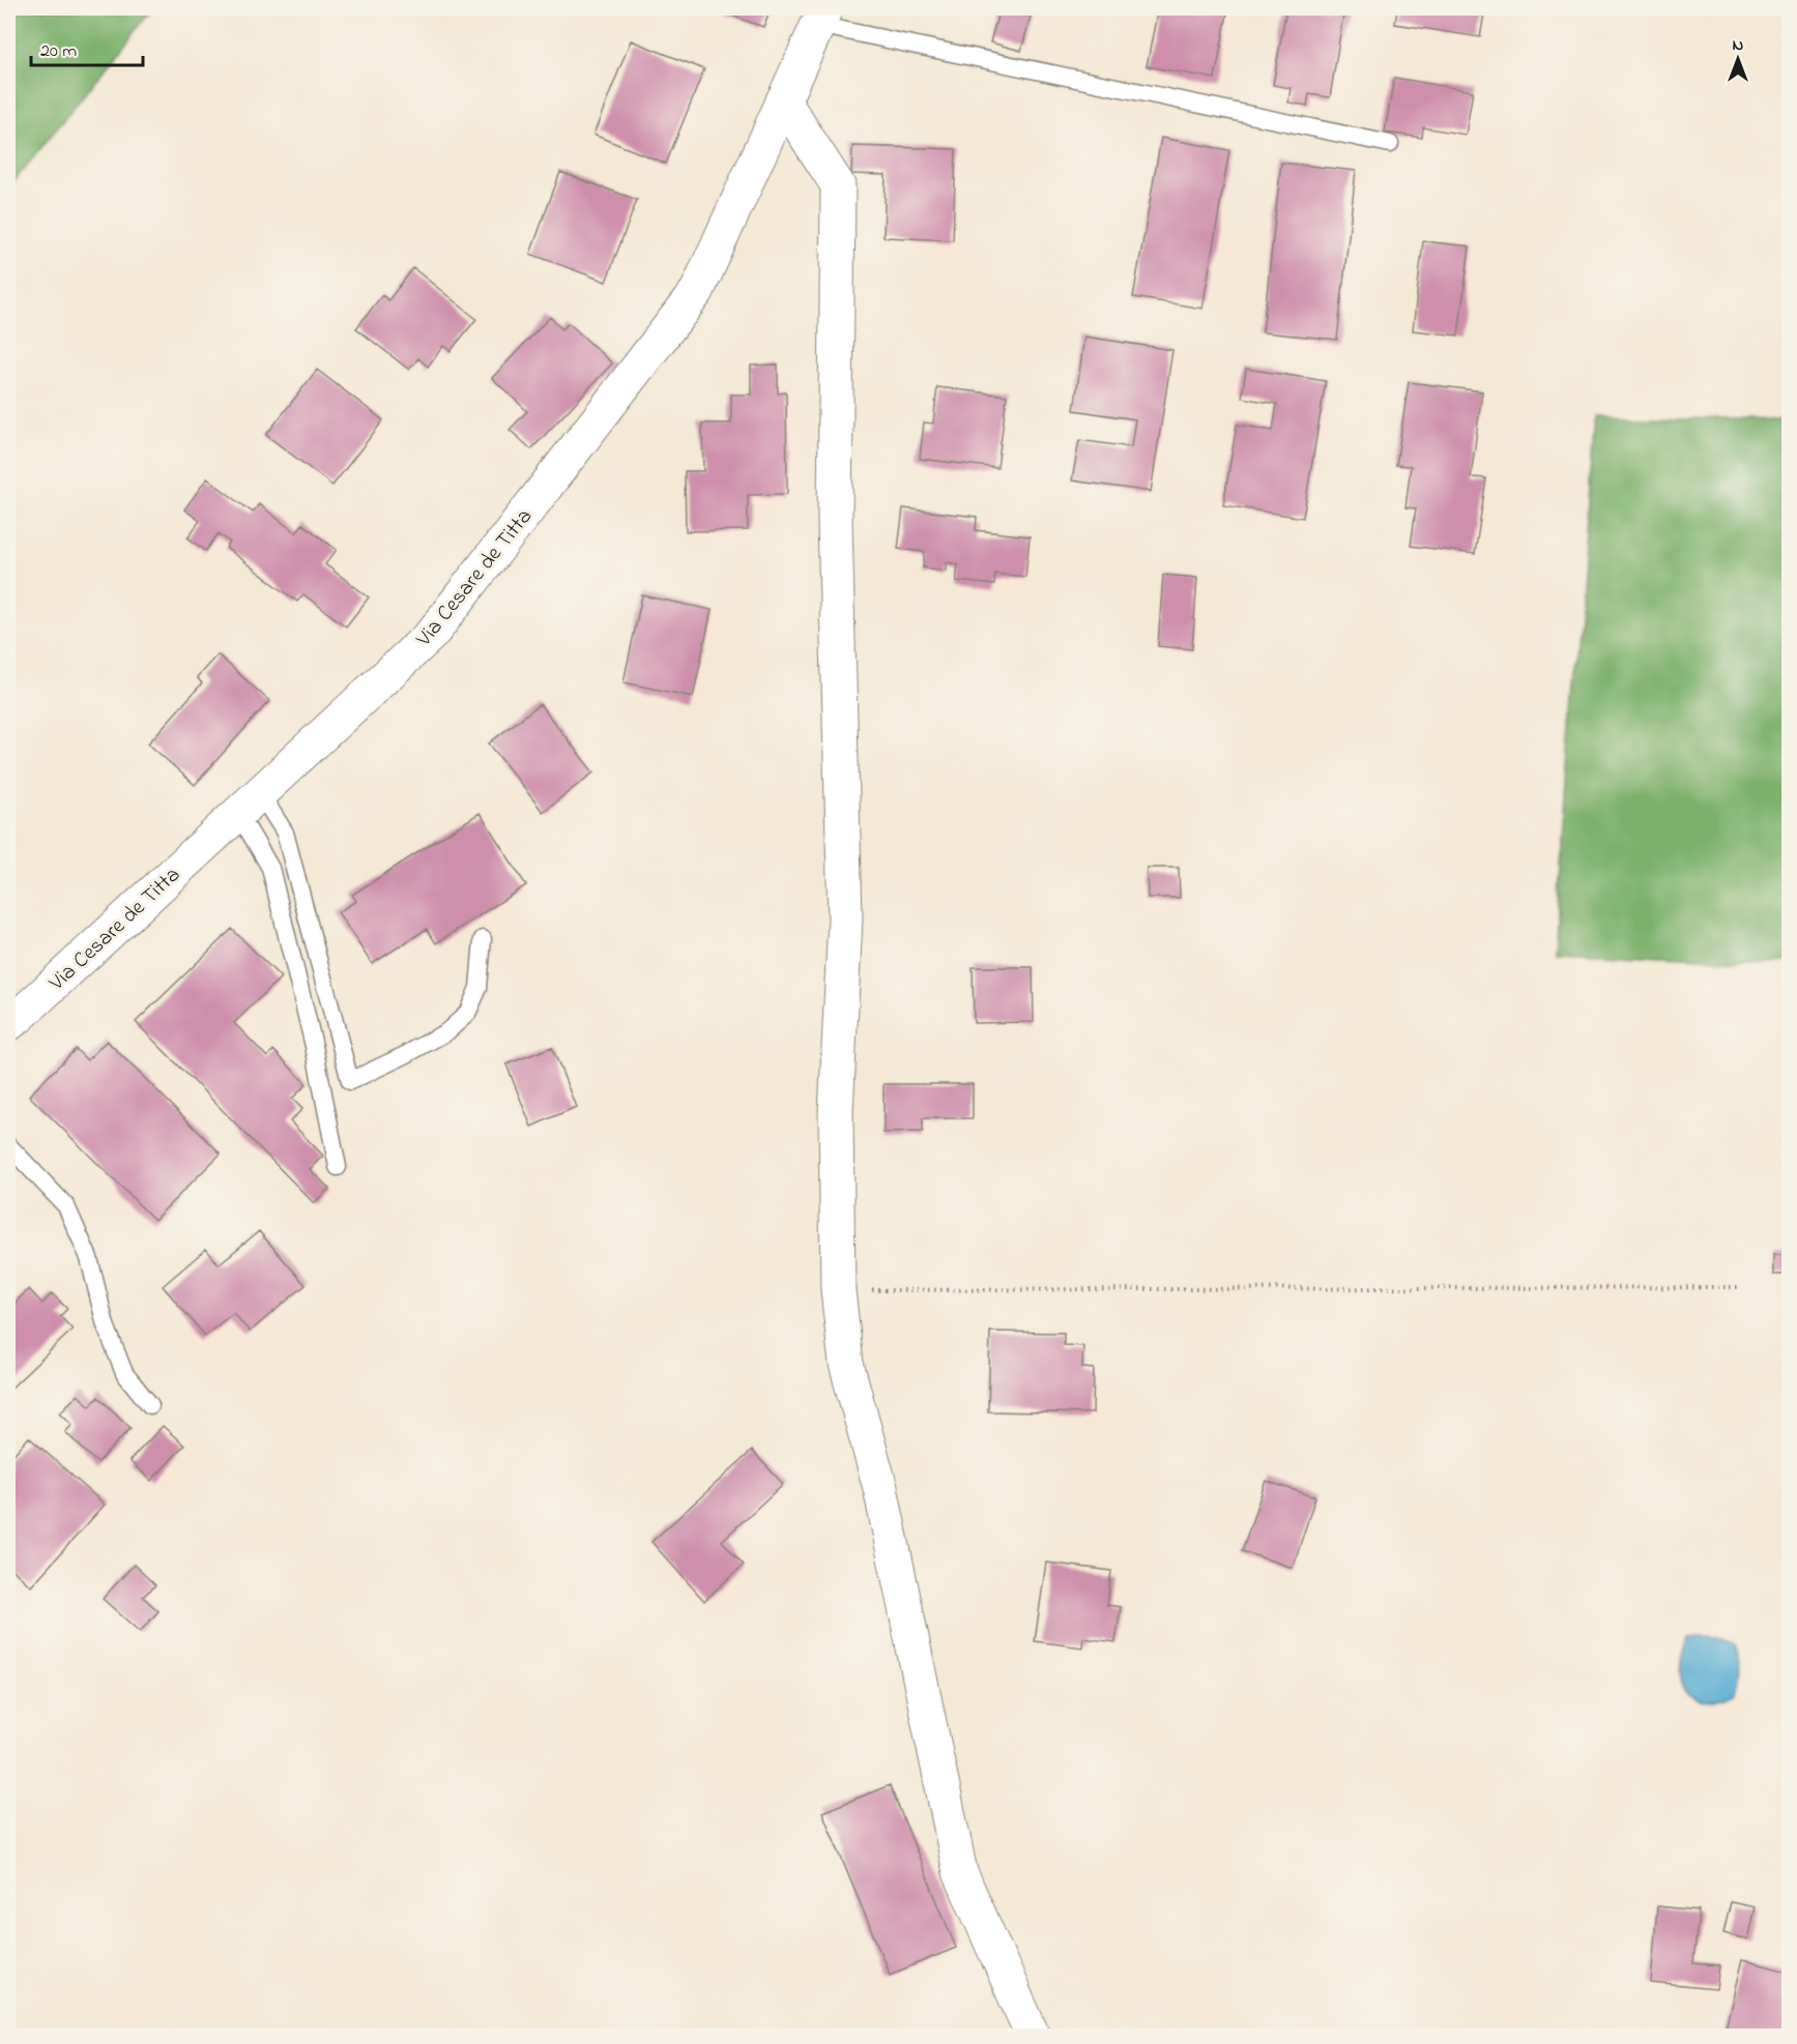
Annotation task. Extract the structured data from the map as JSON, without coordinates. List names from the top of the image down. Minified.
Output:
{"streets":{"street":["Via Cesare de Titta"]},"scale_bar":"20 m","north":"top"}
